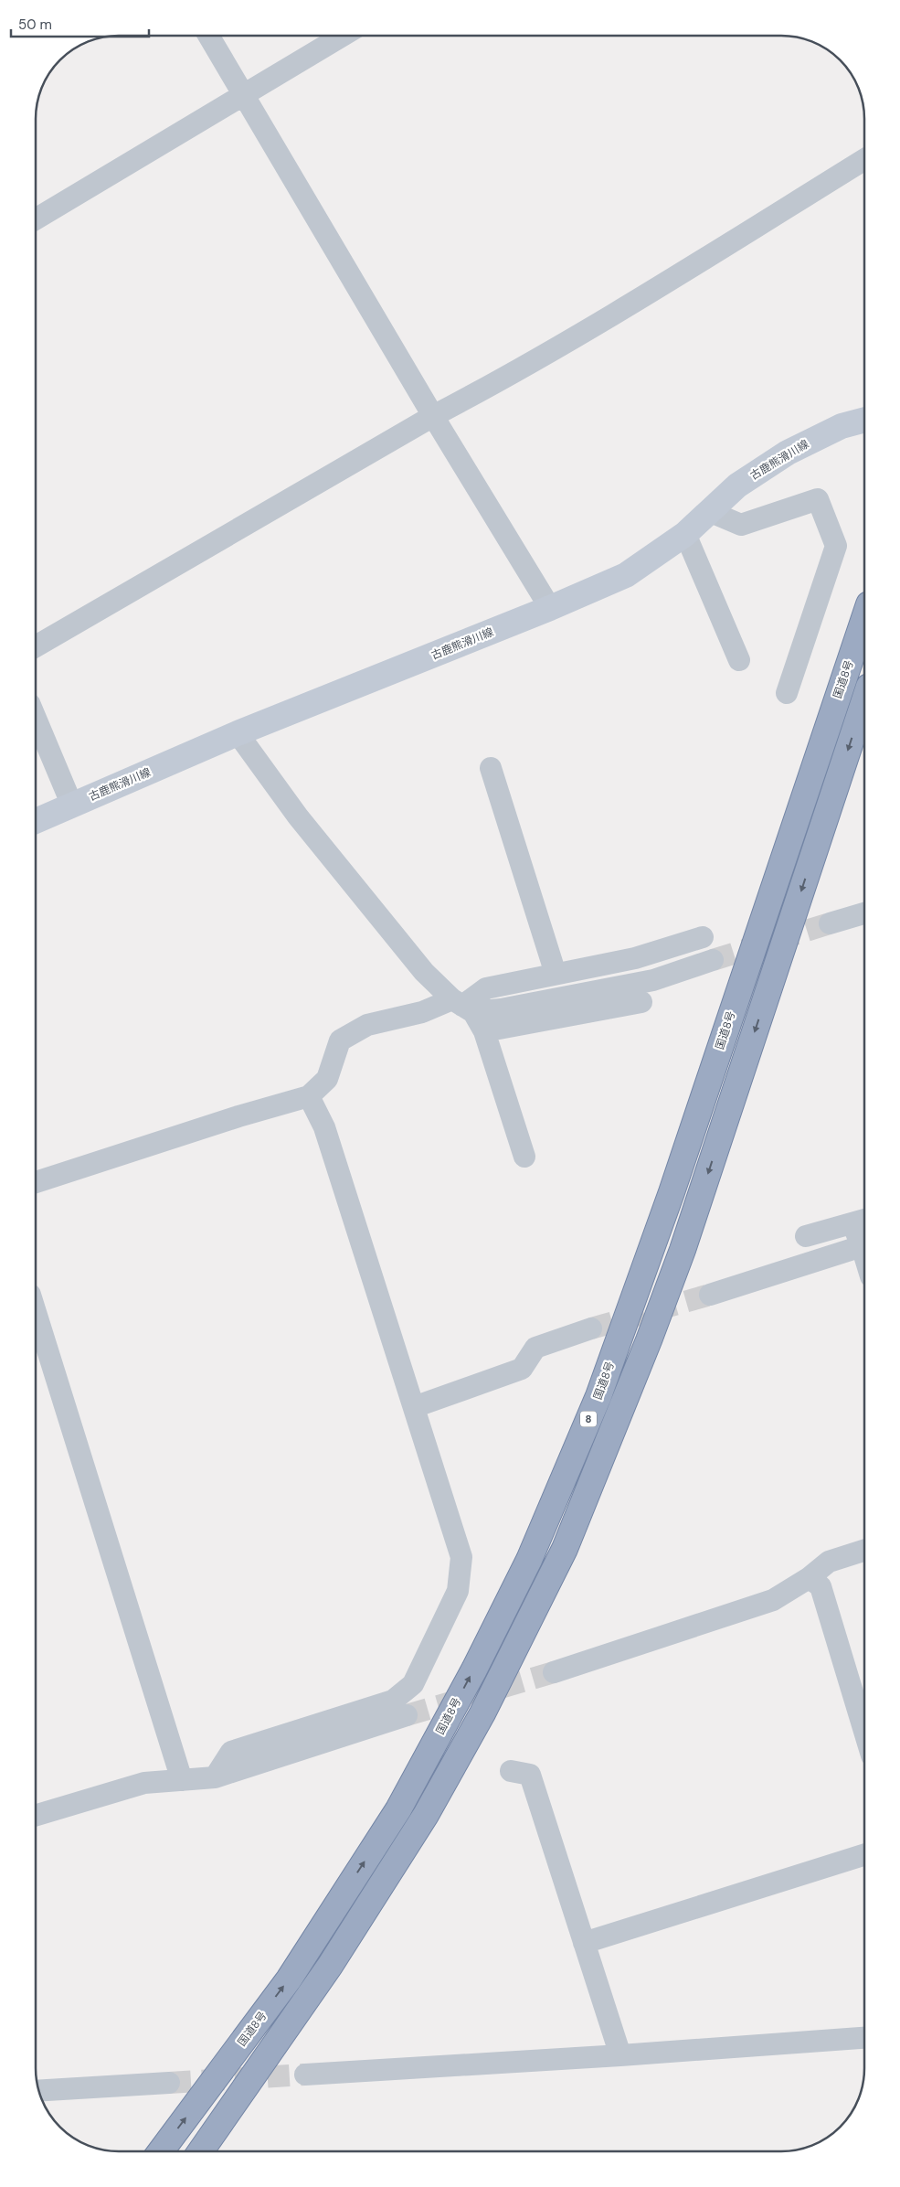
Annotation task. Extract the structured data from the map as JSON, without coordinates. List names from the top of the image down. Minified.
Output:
{"streets":{"highway":["国道8号","8"],"main road":["古鹿熊滑川線"]},"scale_bar":"50 m"}
